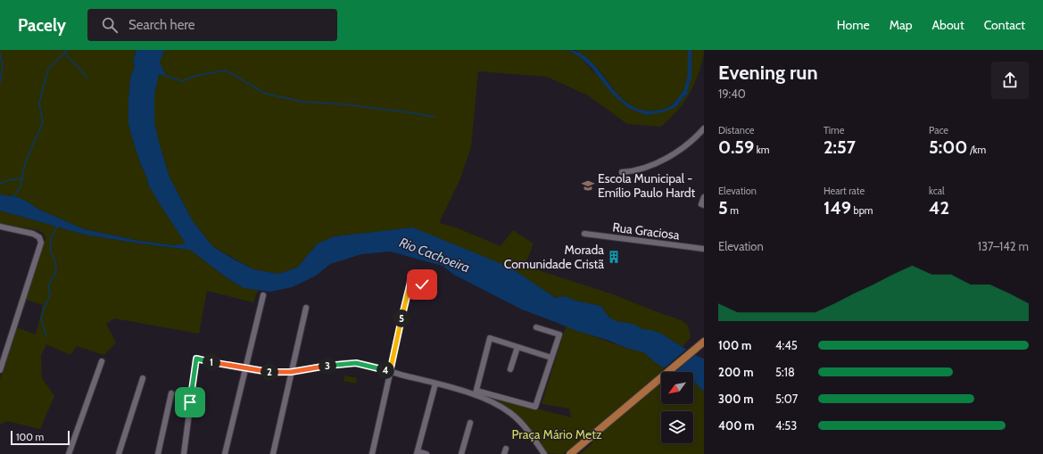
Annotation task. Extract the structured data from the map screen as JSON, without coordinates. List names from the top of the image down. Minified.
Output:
{"streets":{"street":["Rua Graciosa"]},"water":["Rio Cachoeira"],"parks":["Praça Mário Metz"],"places":{"school or university":["Escola Municipal - Emílio Paulo Hardt"],"building":["Morada Comunidade Cristã"]},"scale_bar":"100 m","north":"bottom left","page":{"header":"Pacely","search":"Search here","nav":["Home","Map","About","Contact"],"heading":["Evening run","19:40"],"stats":[["Distance","0.59 km"],["Time","2:57"],["Pace","5:00 /km"],["Elevation","5 m"],["Heart rate","149 bpm"],["kcal","42"]],"chart":["Elevation","137–142 m"],"pins":["5","1","3","4","2"],"list":[{"name":"100 m","note":"4:45"},{"name":"200 m","note":"5:18"},{"name":"300 m","note":"5:07"},{"name":"400 m","note":"4:53"}],"scale":"100 m"}}
